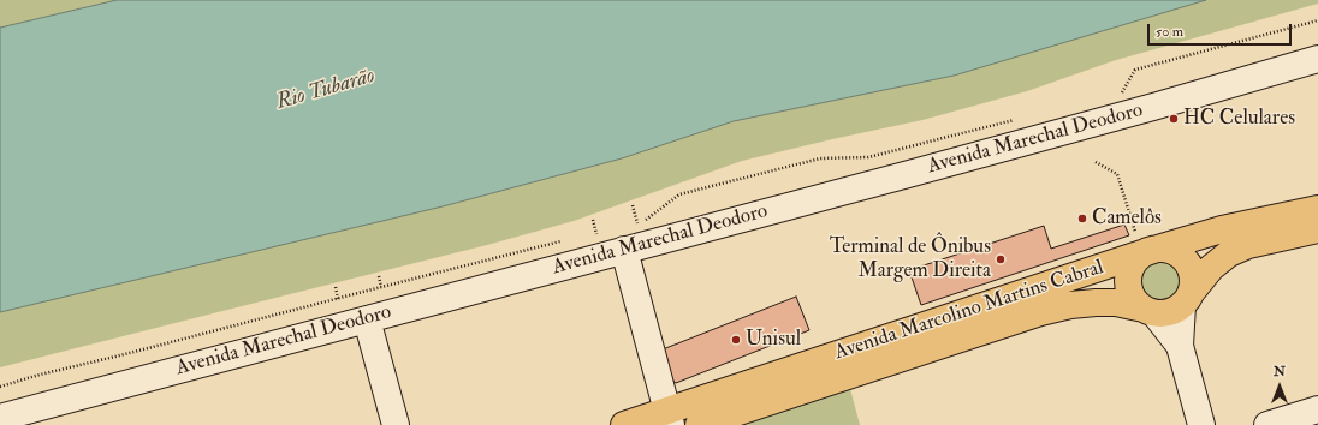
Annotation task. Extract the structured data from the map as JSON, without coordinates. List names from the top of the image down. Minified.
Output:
{"streets":{"main road":["Avenida Marechal Deodoro","Avenida Marcolino Martins Cabral"]},"water":["Rio Tubarão"],"places":["HC Celulares","Camelôs","Terminal de Ônibus Margem Direita","Unisul"],"scale_bar":"50 m","north":"top"}
